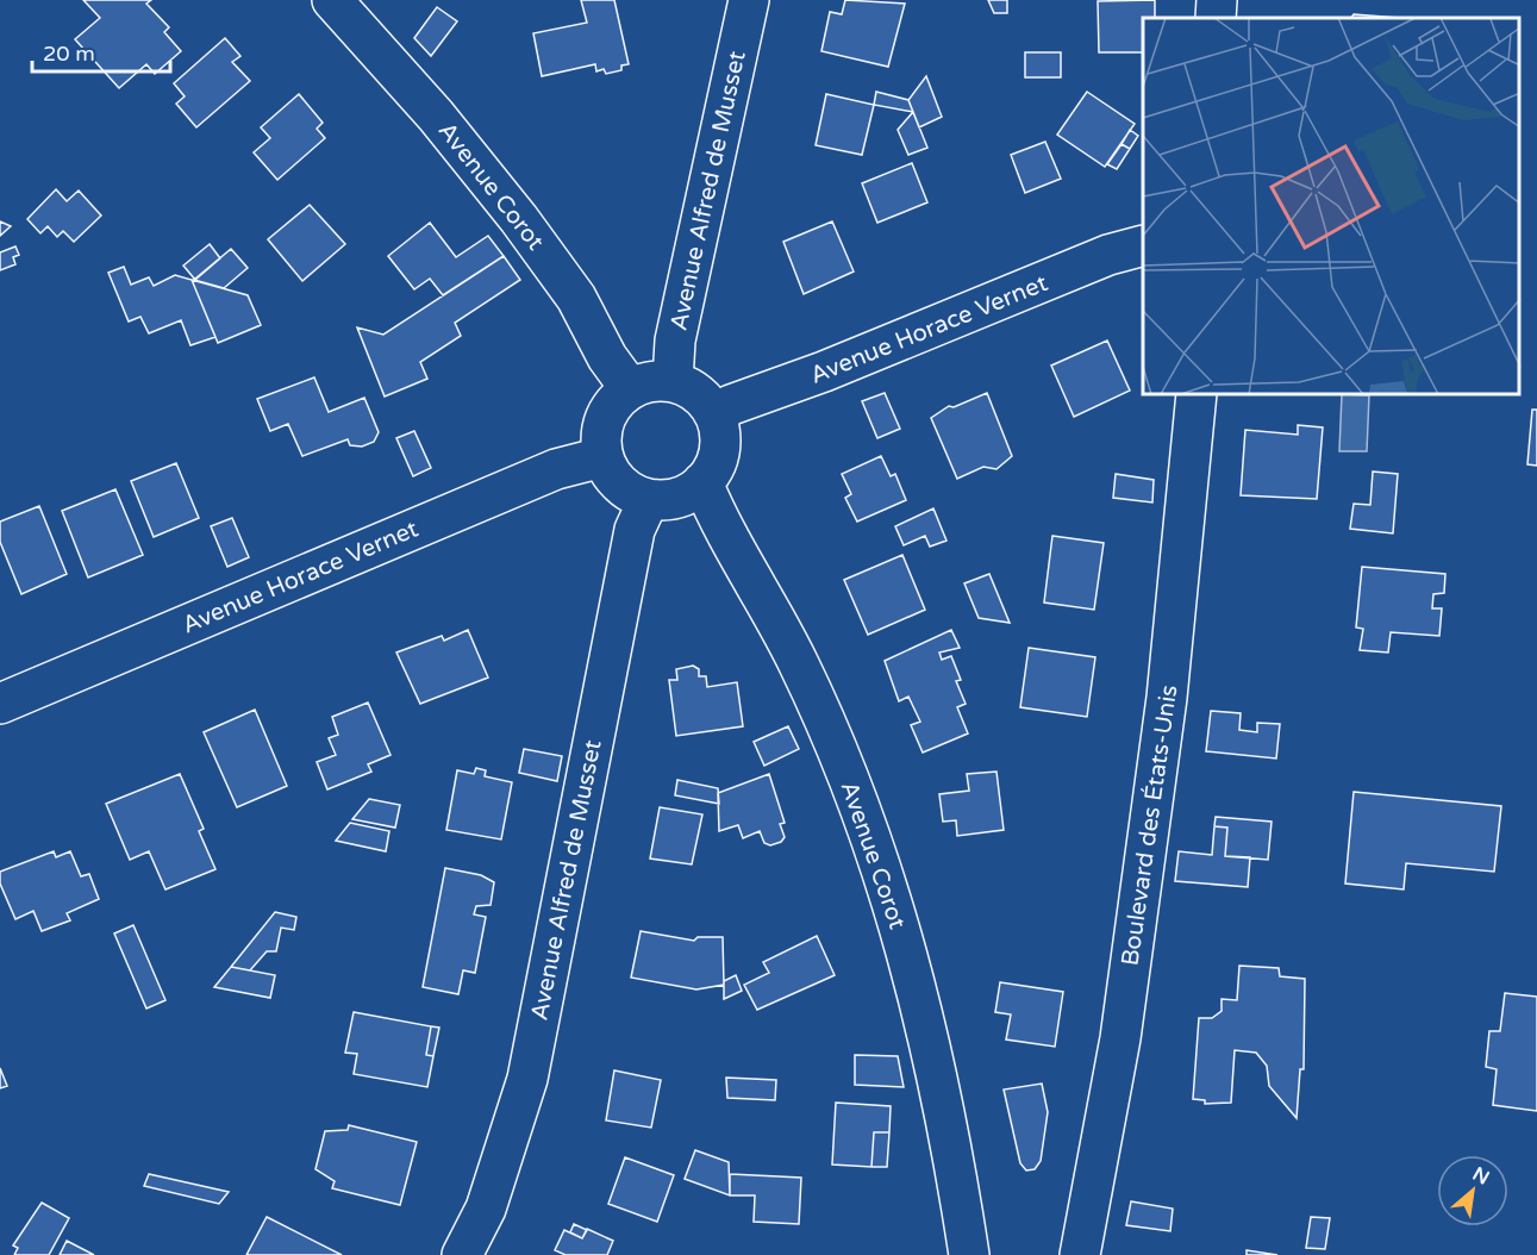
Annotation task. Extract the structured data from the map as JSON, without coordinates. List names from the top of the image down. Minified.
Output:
{"streets":{"street":["Avenue Corot","Avenue Alfred de Musset","Avenue Horace Vernet","Boulevard des États-Unis"]},"crossings":[["Avenue Corot","Avenue Alfred de Musset"],["Avenue Corot","Avenue Horace Vernet"],["Avenue Alfred de Musset","Avenue Horace Vernet"]],"scale_bar":"20 m","north":"top right"}
